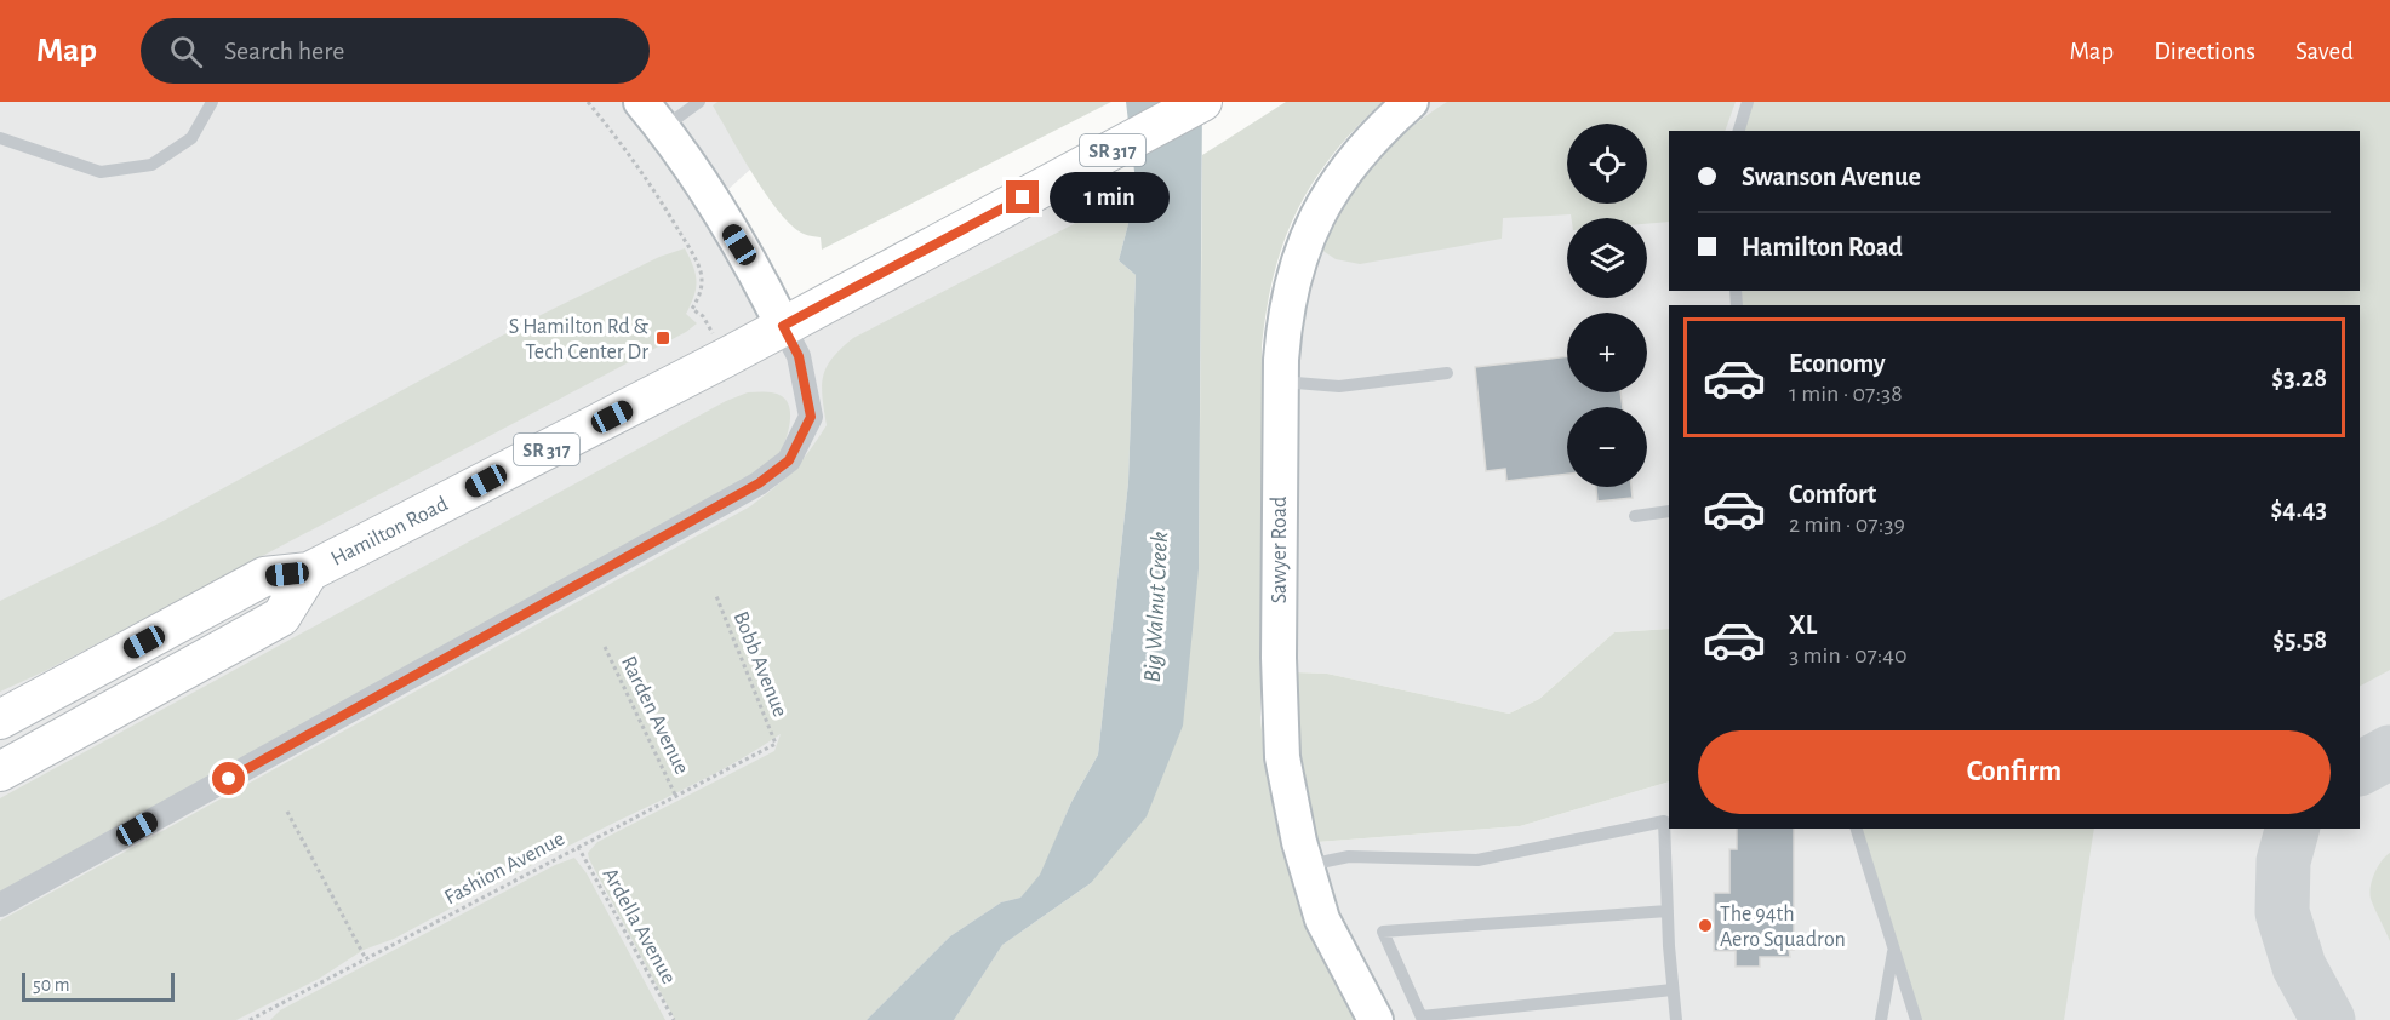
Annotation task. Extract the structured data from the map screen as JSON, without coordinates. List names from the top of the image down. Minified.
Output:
{"streets":{"main road":["SR 317","Hamilton Road"],"street":["Sawyer Road"],"path":["Bobb Avenue","Rarden Avenue","Fashion Avenue","Ardella Avenue"]},"crossings":[["Bobb Avenue","Fashion Avenue"],["Rarden Avenue","Fashion Avenue"],["Fashion Avenue","Ardella Avenue"]],"water":["Big Walnut Creek"],"places":{"transit":["S Hamilton Rd & Tech Center Dr"],"other":["The 94th Aero Squadron"]},"scale_bar":"50 m","page":{"header":"Map","search":"Search here","nav":["Map","Directions","Saved"],"map_buttons":["+","−"],"banner":["Swanson Avenue","Hamilton Road"],"bubble":"1 min","list":[{"name":"Economy","note":"1 min · 07:38","value":"$3.28"},{"name":"Comfort","note":"2 min · 07:39","value":"$4.43"},{"name":"XL","note":"3 min · 07:40","value":"$5.58"}],"buttons":"Confirm","scale":"50 m"}}
